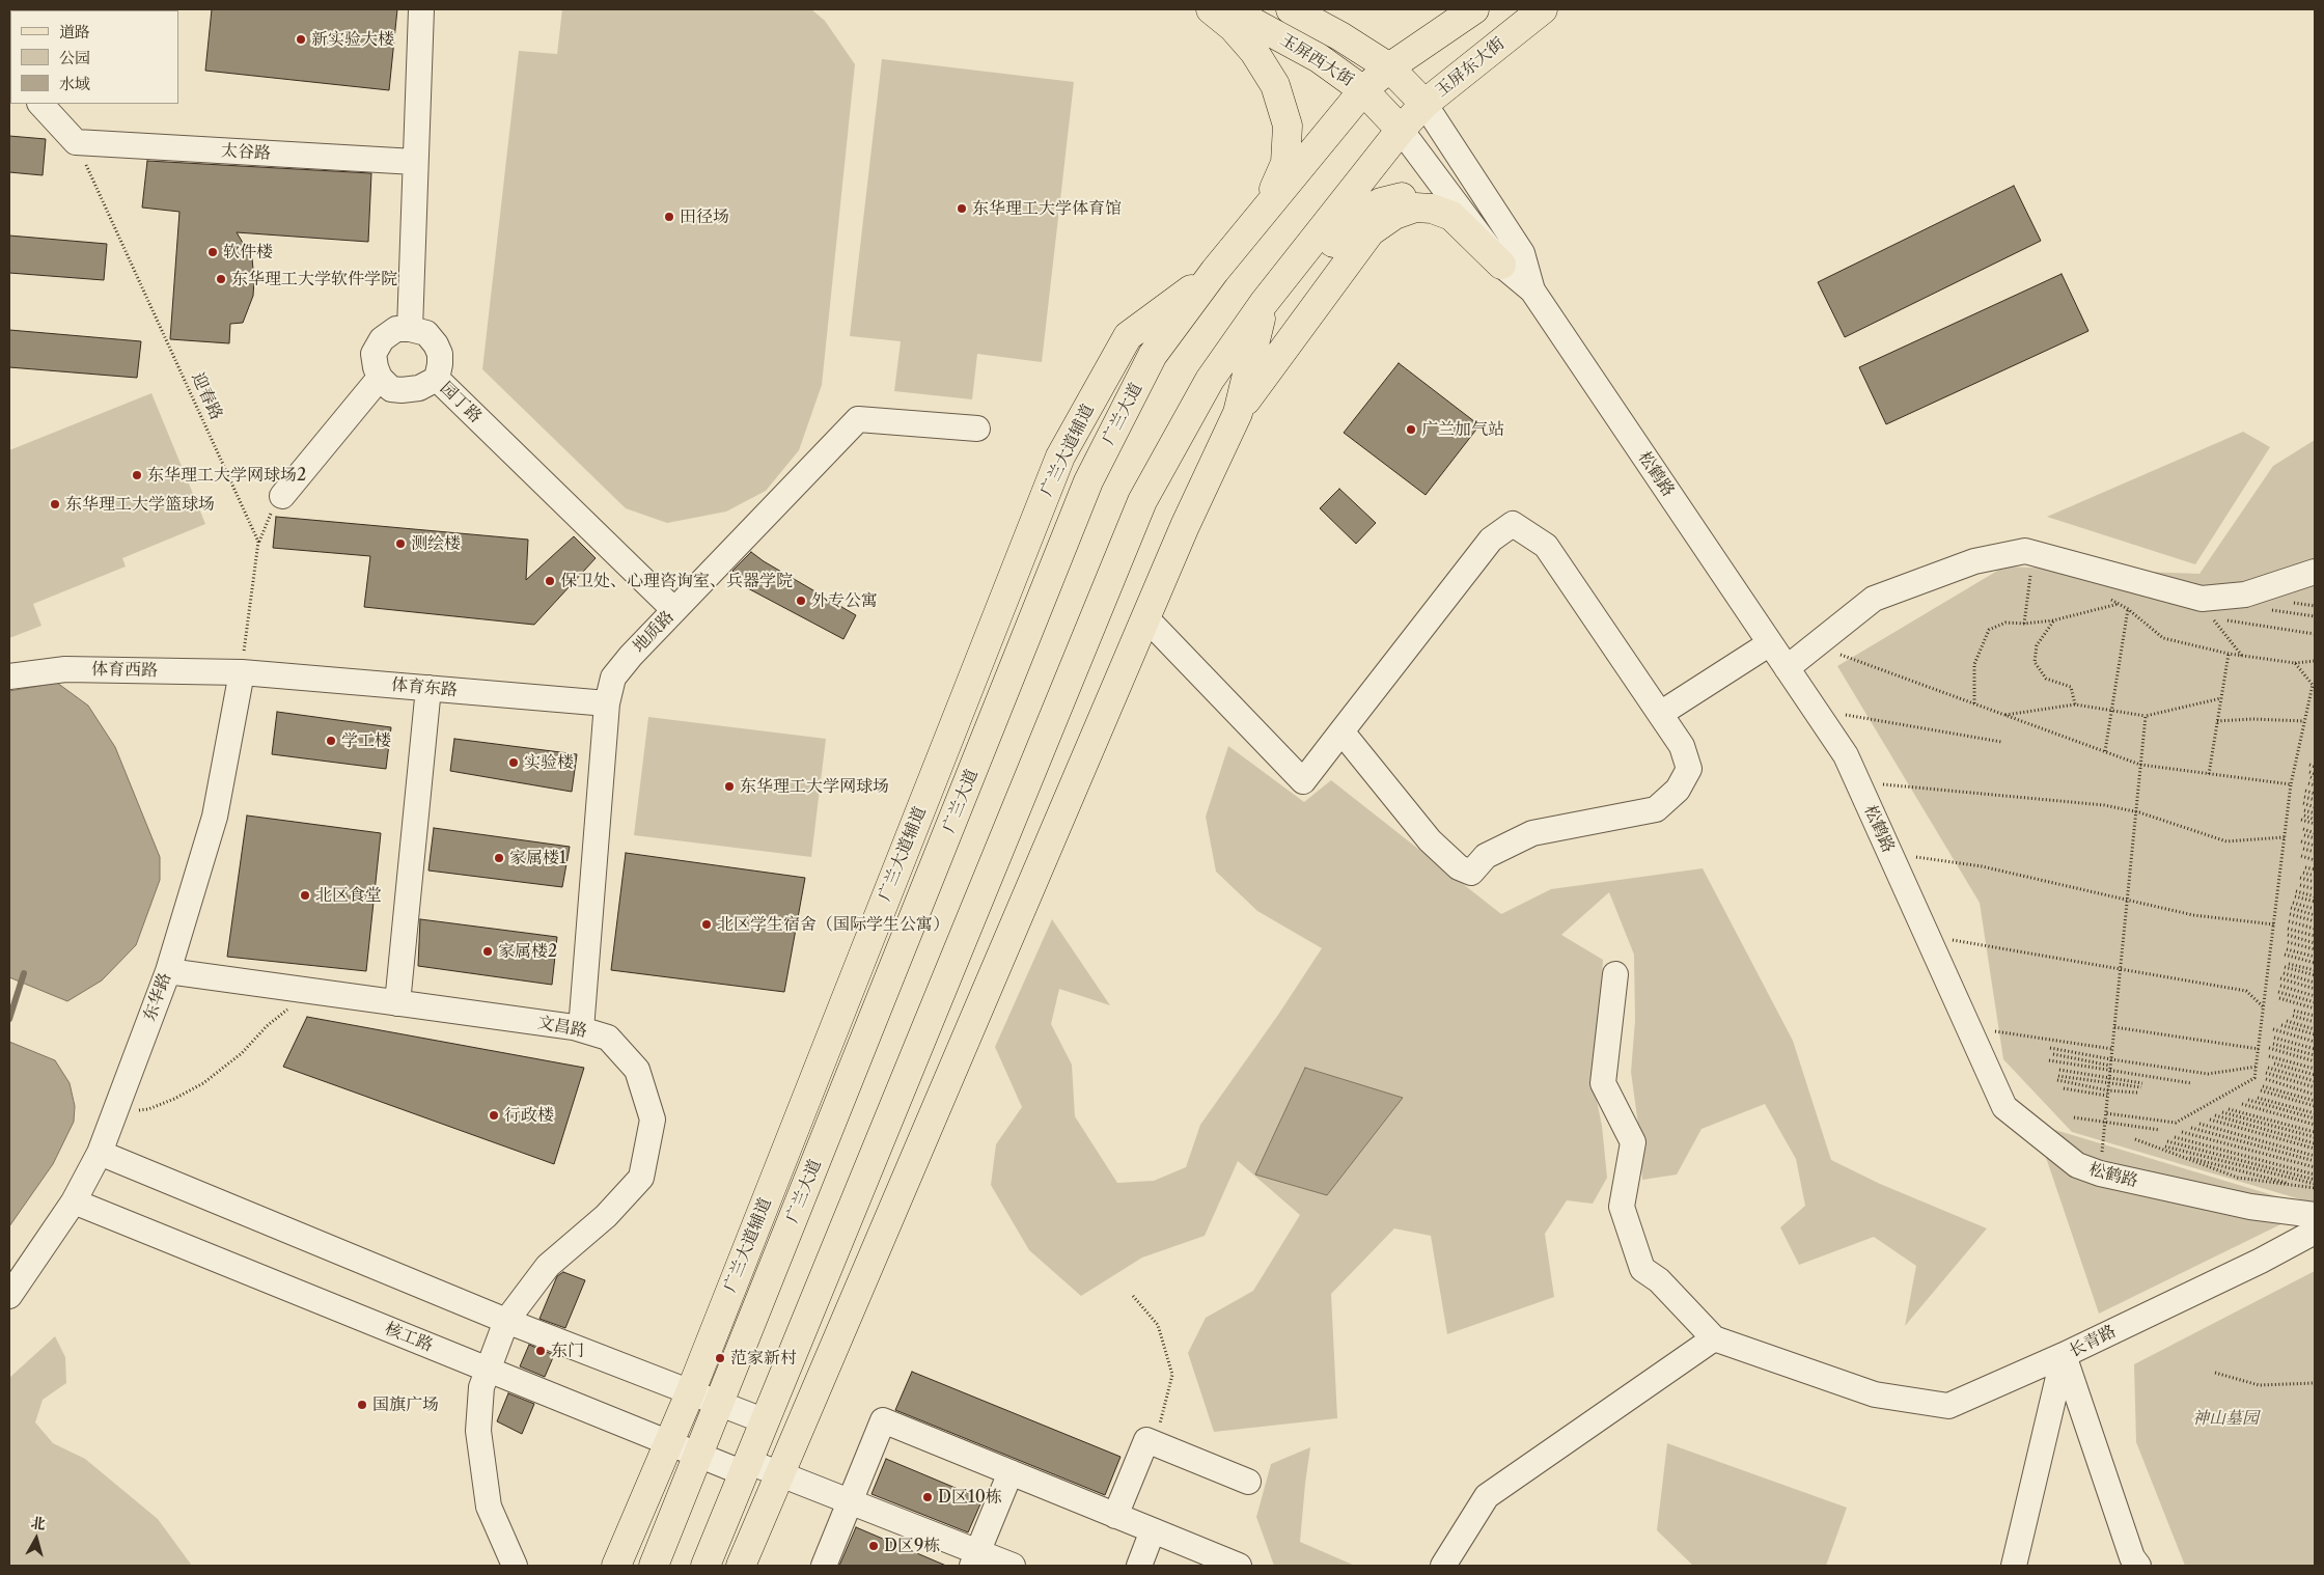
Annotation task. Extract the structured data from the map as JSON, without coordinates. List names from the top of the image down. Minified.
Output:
{"streets":{"main road":["玉屏西大街","玉屏东大街","广兰大道","广兰大道辅道"],"street":["太谷路","园丁路","松鹤路","地质路","体育西路","体育东路","东华路","文昌路","核工路","长青路"],"path":["迎春路"]},"crossings":[["玉屏西大街","玉屏东大街"],["玉屏西大街","广兰大道"],["玉屏西大街","松鹤路"],["玉屏东大街","松鹤路"],["太谷路","迎春路"],["园丁路","地质路"],["广兰大道","广兰大道辅道"],["广兰大道","核工路"],["广兰大道辅道","核工路"],["地质路","体育东路"],["地质路","文昌路"],["体育西路","体育东路"],["体育西路","东华路"],["体育东路","东华路"],["东华路","文昌路"],["东华路","核工路"],["文昌路","核工路"]],"parks":["神山墓园"],"places":["新实验大楼","东华理工大学体育馆","田径场","软件楼","东华理工大学软件学院","广兰加气站","东华理工大学网球场2","东华理工大学篮球场","测绘楼","保卫处、心理咨询室、兵器学院","外专公寓","学工楼","实验楼","东华理工大学网球场","家属楼1","北区食堂","北区学生宿舍（国际学生公寓）","家属楼2","行政楼","东门","范家新村","国旗广场","D区10栋","D区9栋"],"legend":["道路","公园","水域"],"north":"top"}
